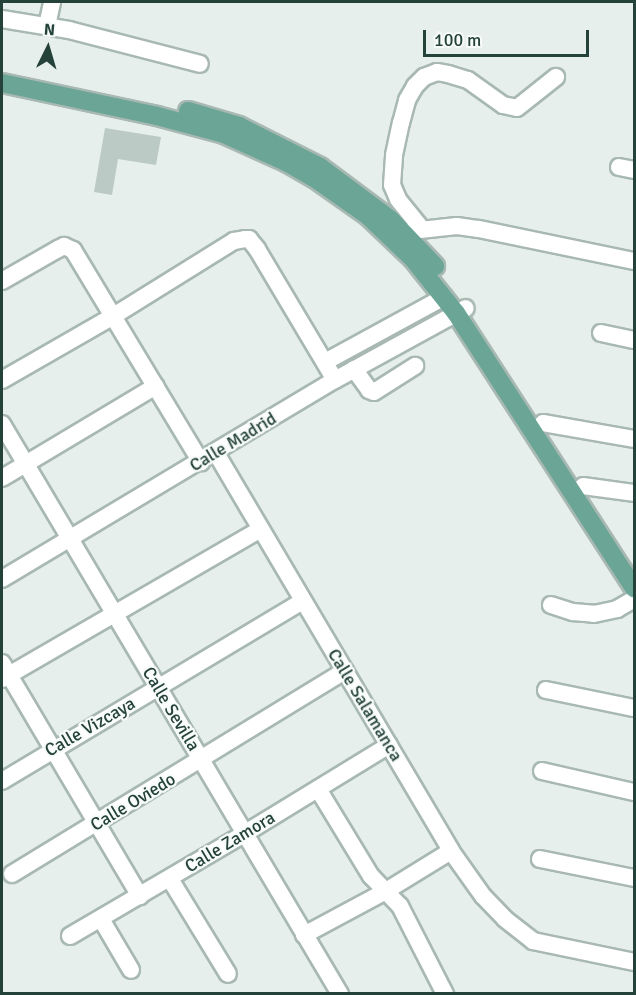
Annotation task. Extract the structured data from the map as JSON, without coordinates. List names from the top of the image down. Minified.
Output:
{"streets":{"street":["Calle Madrid","Calle Salamanca","Calle Sevilla","Calle Vizcaya","Calle Oviedo","Calle Zamora"]},"crossings":[["Calle Madrid","Calle Salamanca"],["Calle Madrid","Calle Sevilla"],["Calle Salamanca","Calle Vizcaya"],["Calle Salamanca","Calle Oviedo"],["Calle Salamanca","Calle Zamora"],["Calle Sevilla","Calle Vizcaya"],["Calle Sevilla","Calle Oviedo"],["Calle Sevilla","Calle Zamora"]],"scale_bar":"100 m","north":"top"}
